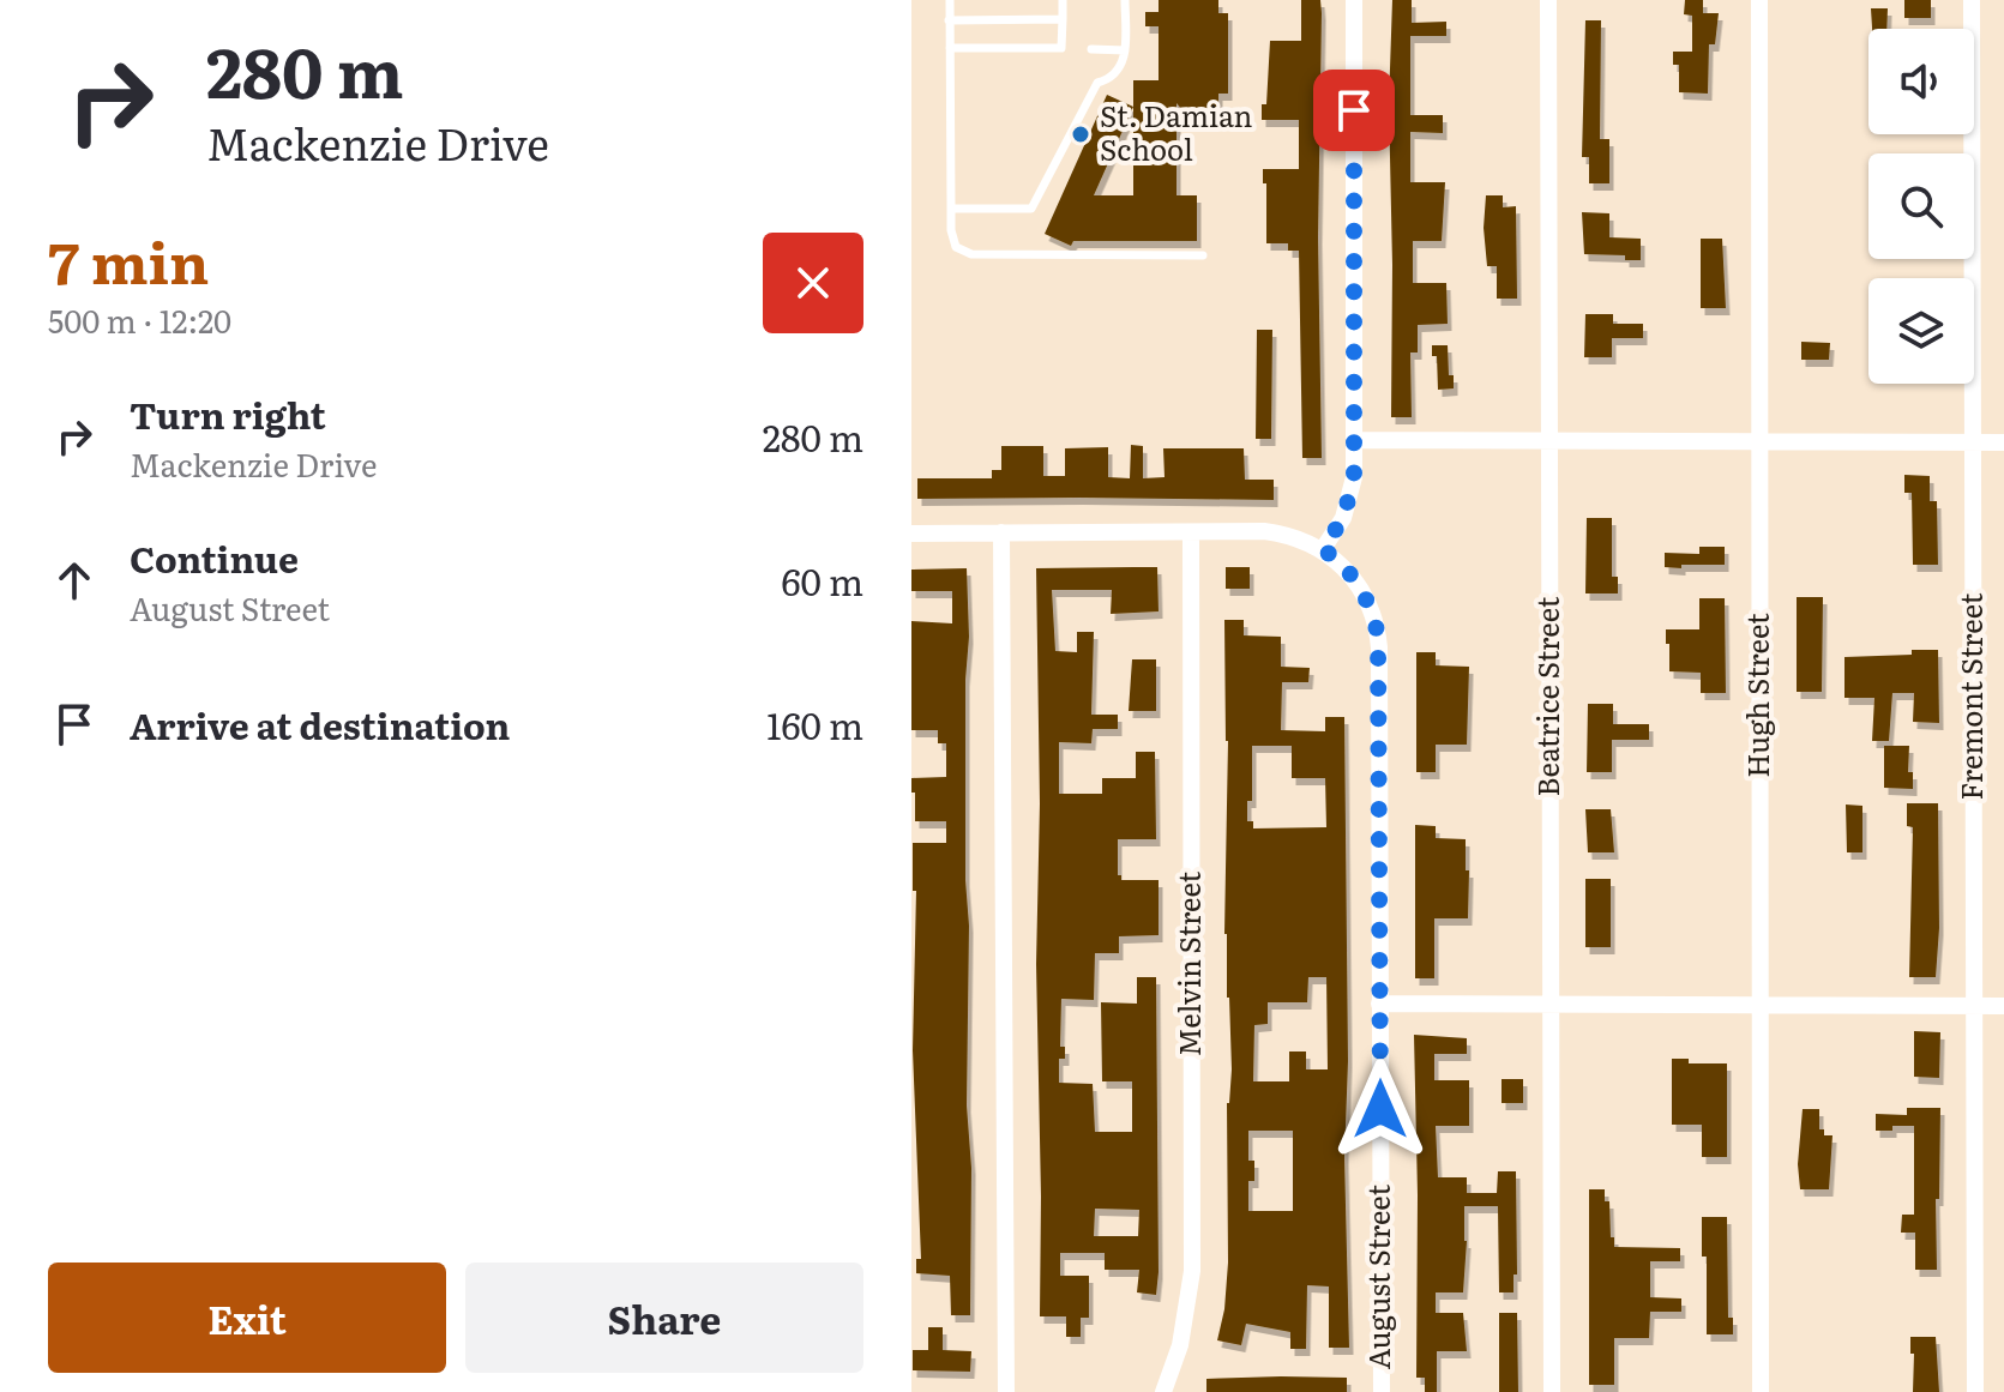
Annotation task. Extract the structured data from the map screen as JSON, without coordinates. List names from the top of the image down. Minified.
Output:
{"streets":{"street":["Hugh Street","Beatrice Street","Fremont Street","Melvin Street","August Street"]},"places":["St. Damian School"],"page":{"turn":["280 m","Mackenzie Drive"],"heading":["7 min","500 m · 12:20"],"list":[{"name":"Turn right","note":"Mackenzie Drive","value":"280 m"},{"name":"Continue","note":"August Street","value":"60 m"},{"name":"Arrive at destination","value":"160 m"}],"buttons":["Exit","Share"]}}
